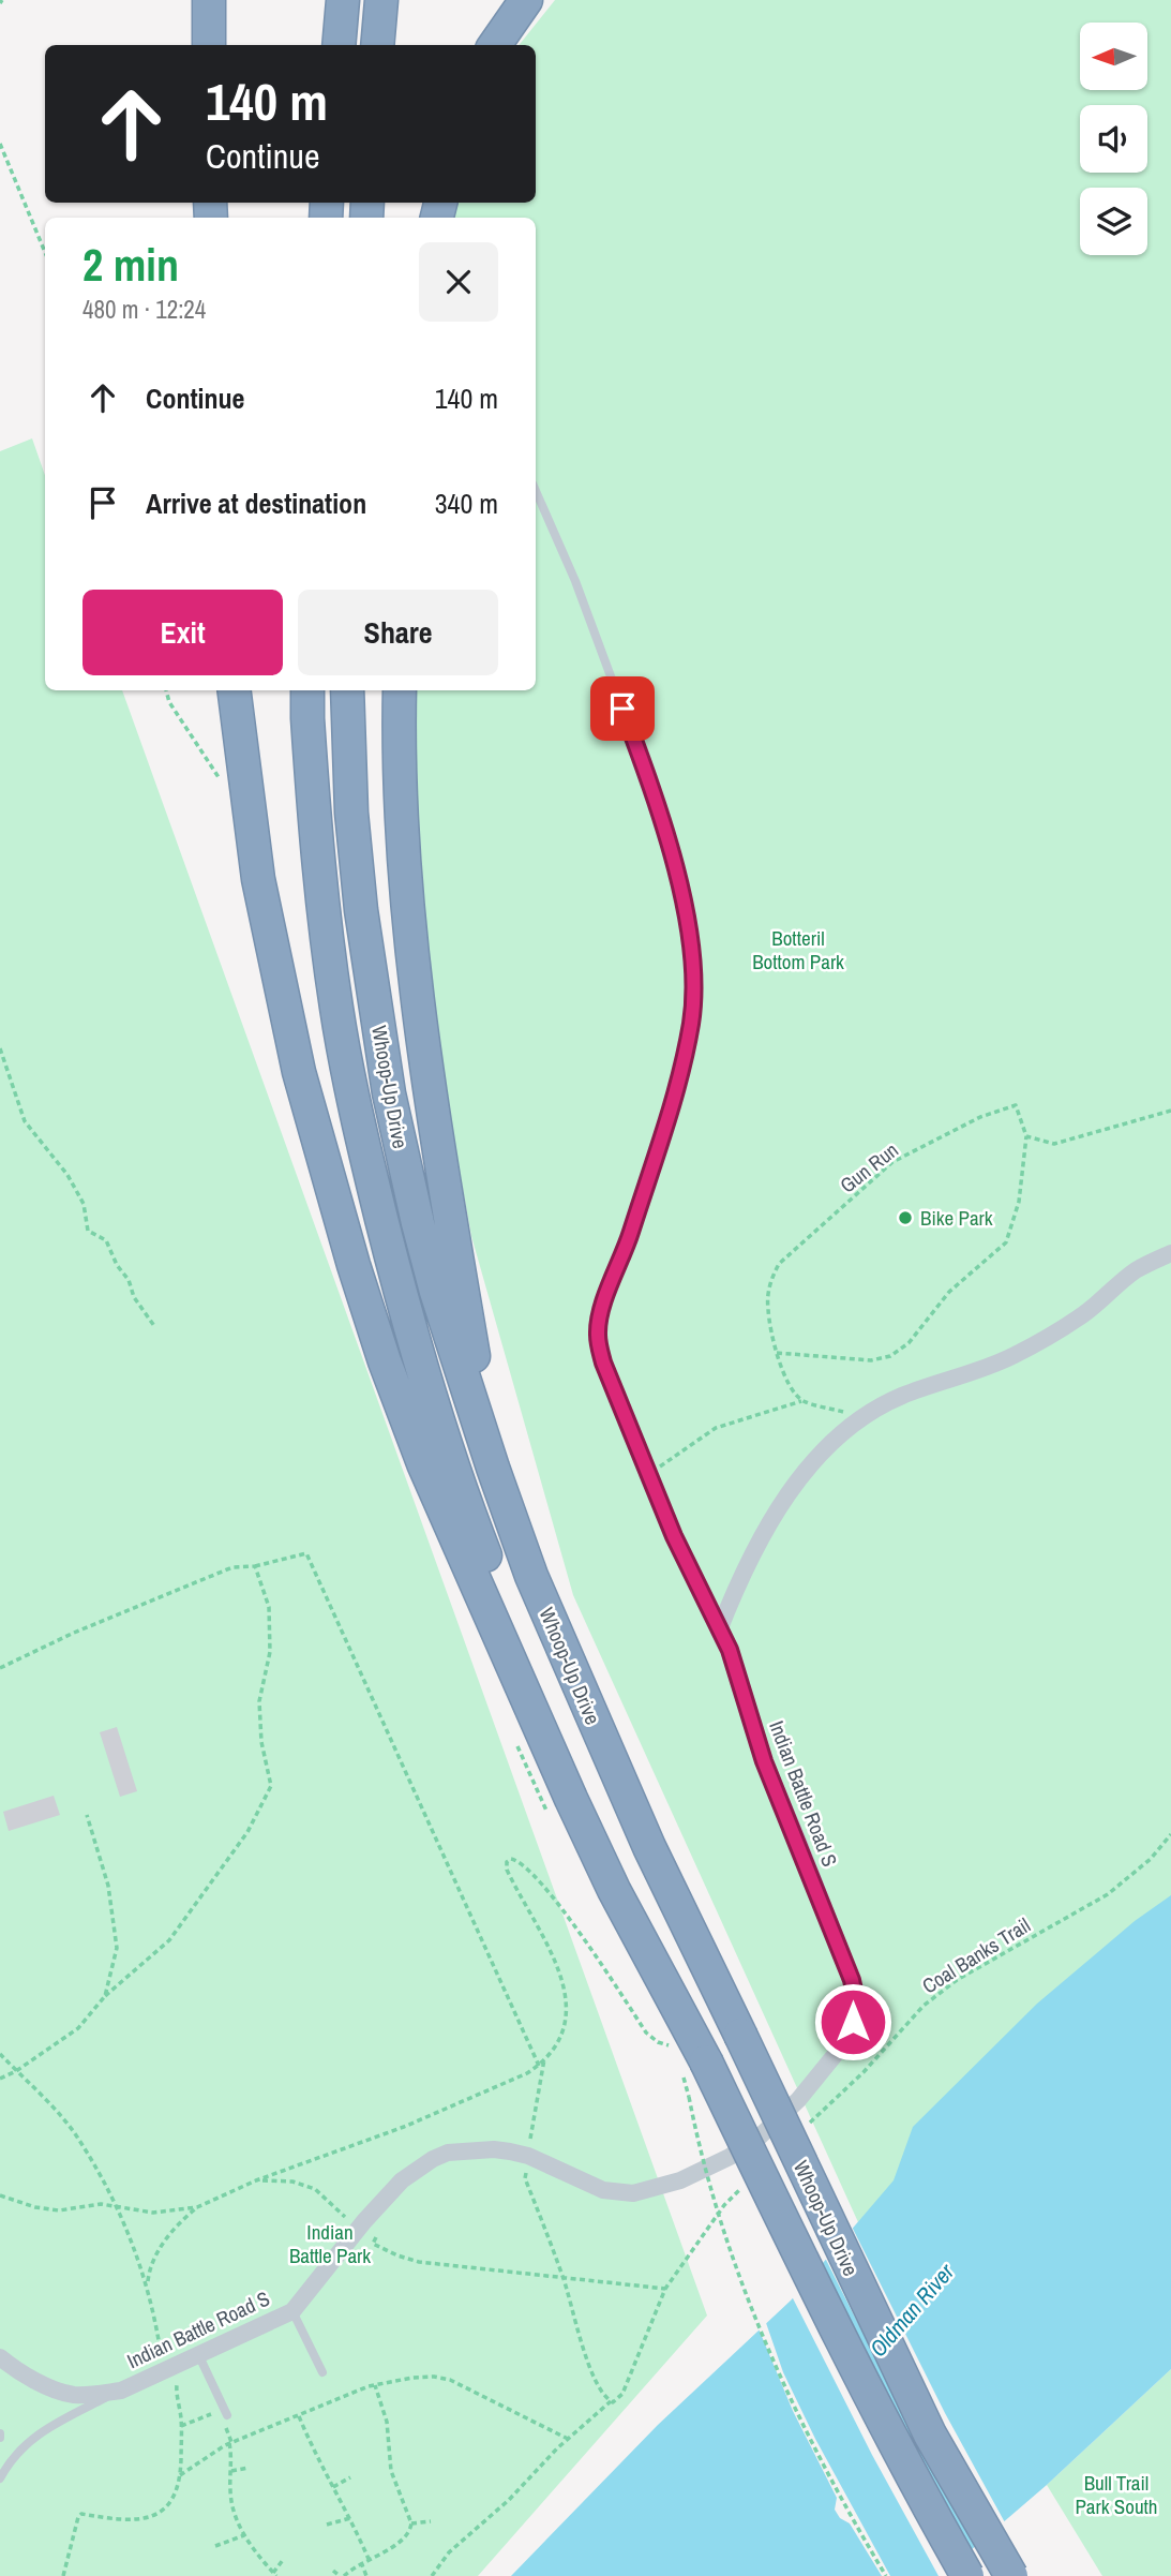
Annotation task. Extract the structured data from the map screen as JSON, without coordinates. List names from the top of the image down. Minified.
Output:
{"streets":{"highway":["Whoop-Up Drive"],"street":["Indian Battle Road S"],"path":["Gun Run","Coal Banks Trail"]},"water":["Oldman River"],"parks":["Botteril Bottom Park","Indian Battle Park","Bull Trail Park South"],"places":["Bike Park"],"north":"left","page":{"turn":["140 m","Continue"],"heading":["2 min","480 m · 12:24"],"list":[{"name":"Continue","value":"140 m"},{"name":"Arrive at destination","value":"340 m"}],"buttons":["Exit","Share"]}}
